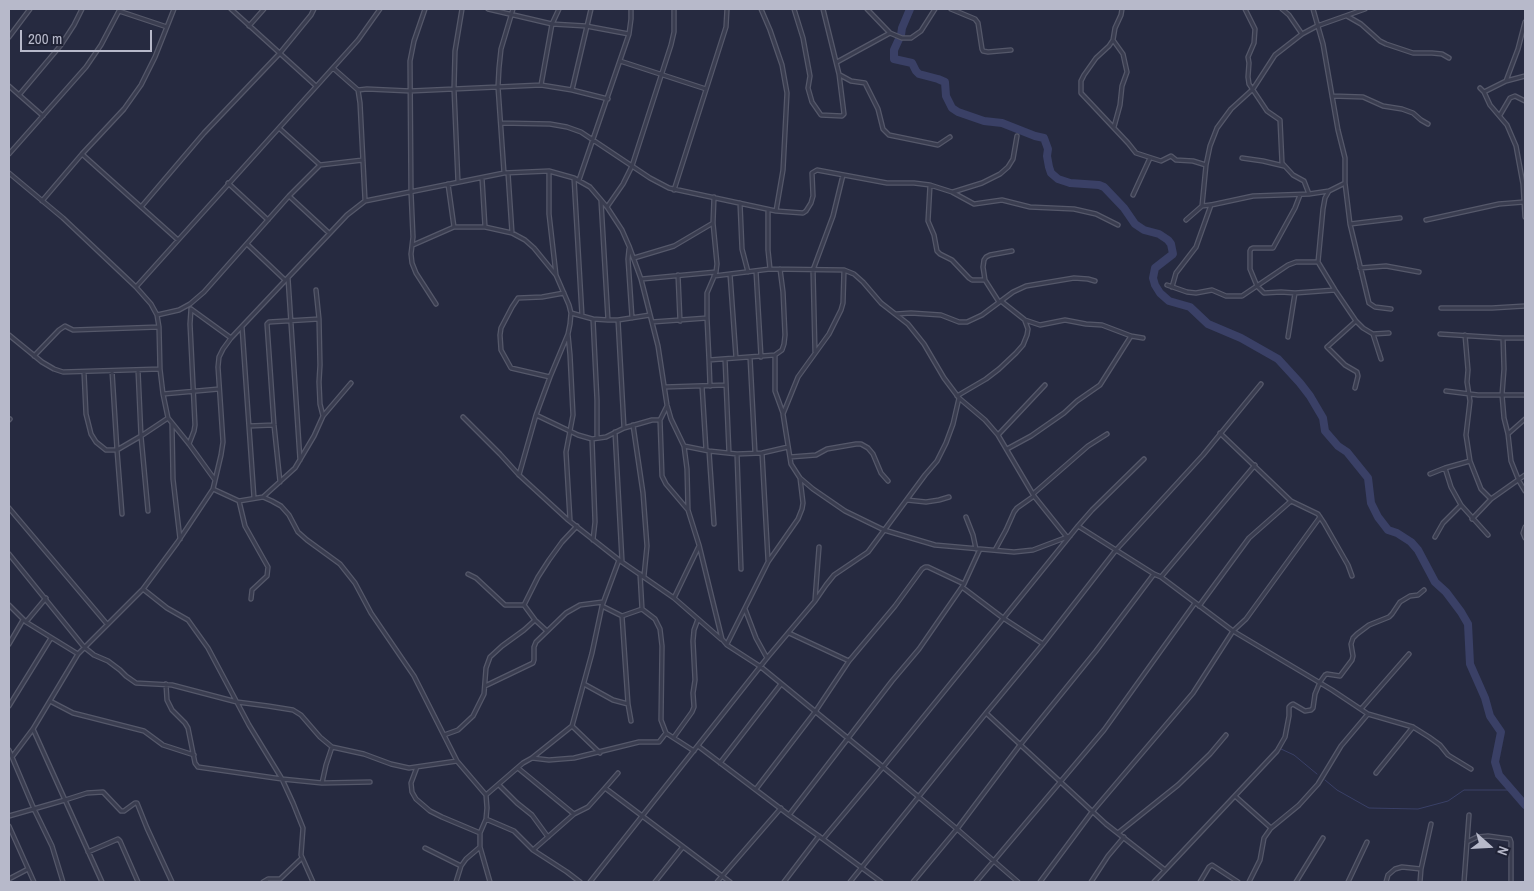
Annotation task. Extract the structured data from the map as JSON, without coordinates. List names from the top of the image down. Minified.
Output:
{"scale_bar":"200 m","north":"right"}
